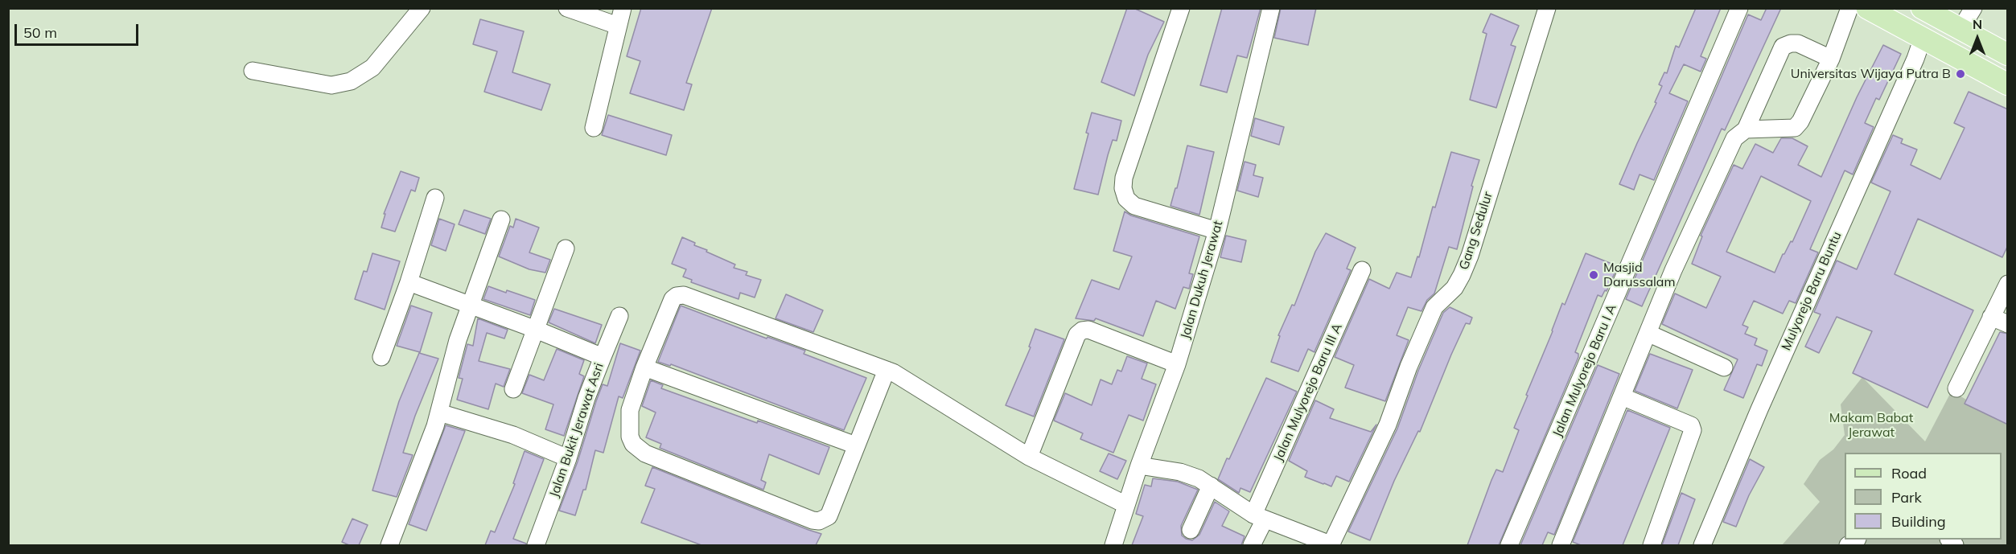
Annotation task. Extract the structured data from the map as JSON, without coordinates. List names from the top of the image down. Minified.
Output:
{"streets":{"street":["Gang Sedulur","Jalan Dukuh Jerawat","Mulyorejo Baru Buntu","Jalan Mulyorejo Baru I A","Jalan Mulyorejo Baru III A","Jalan Bukit Jerawat Asri"]},"parks":["Makam Babat Jerawat"],"places":["Universitas Wijaya Putra B","Masjid Darussalam"],"legend":["Road","Park","Building"],"scale_bar":"50 m","north":"top"}
